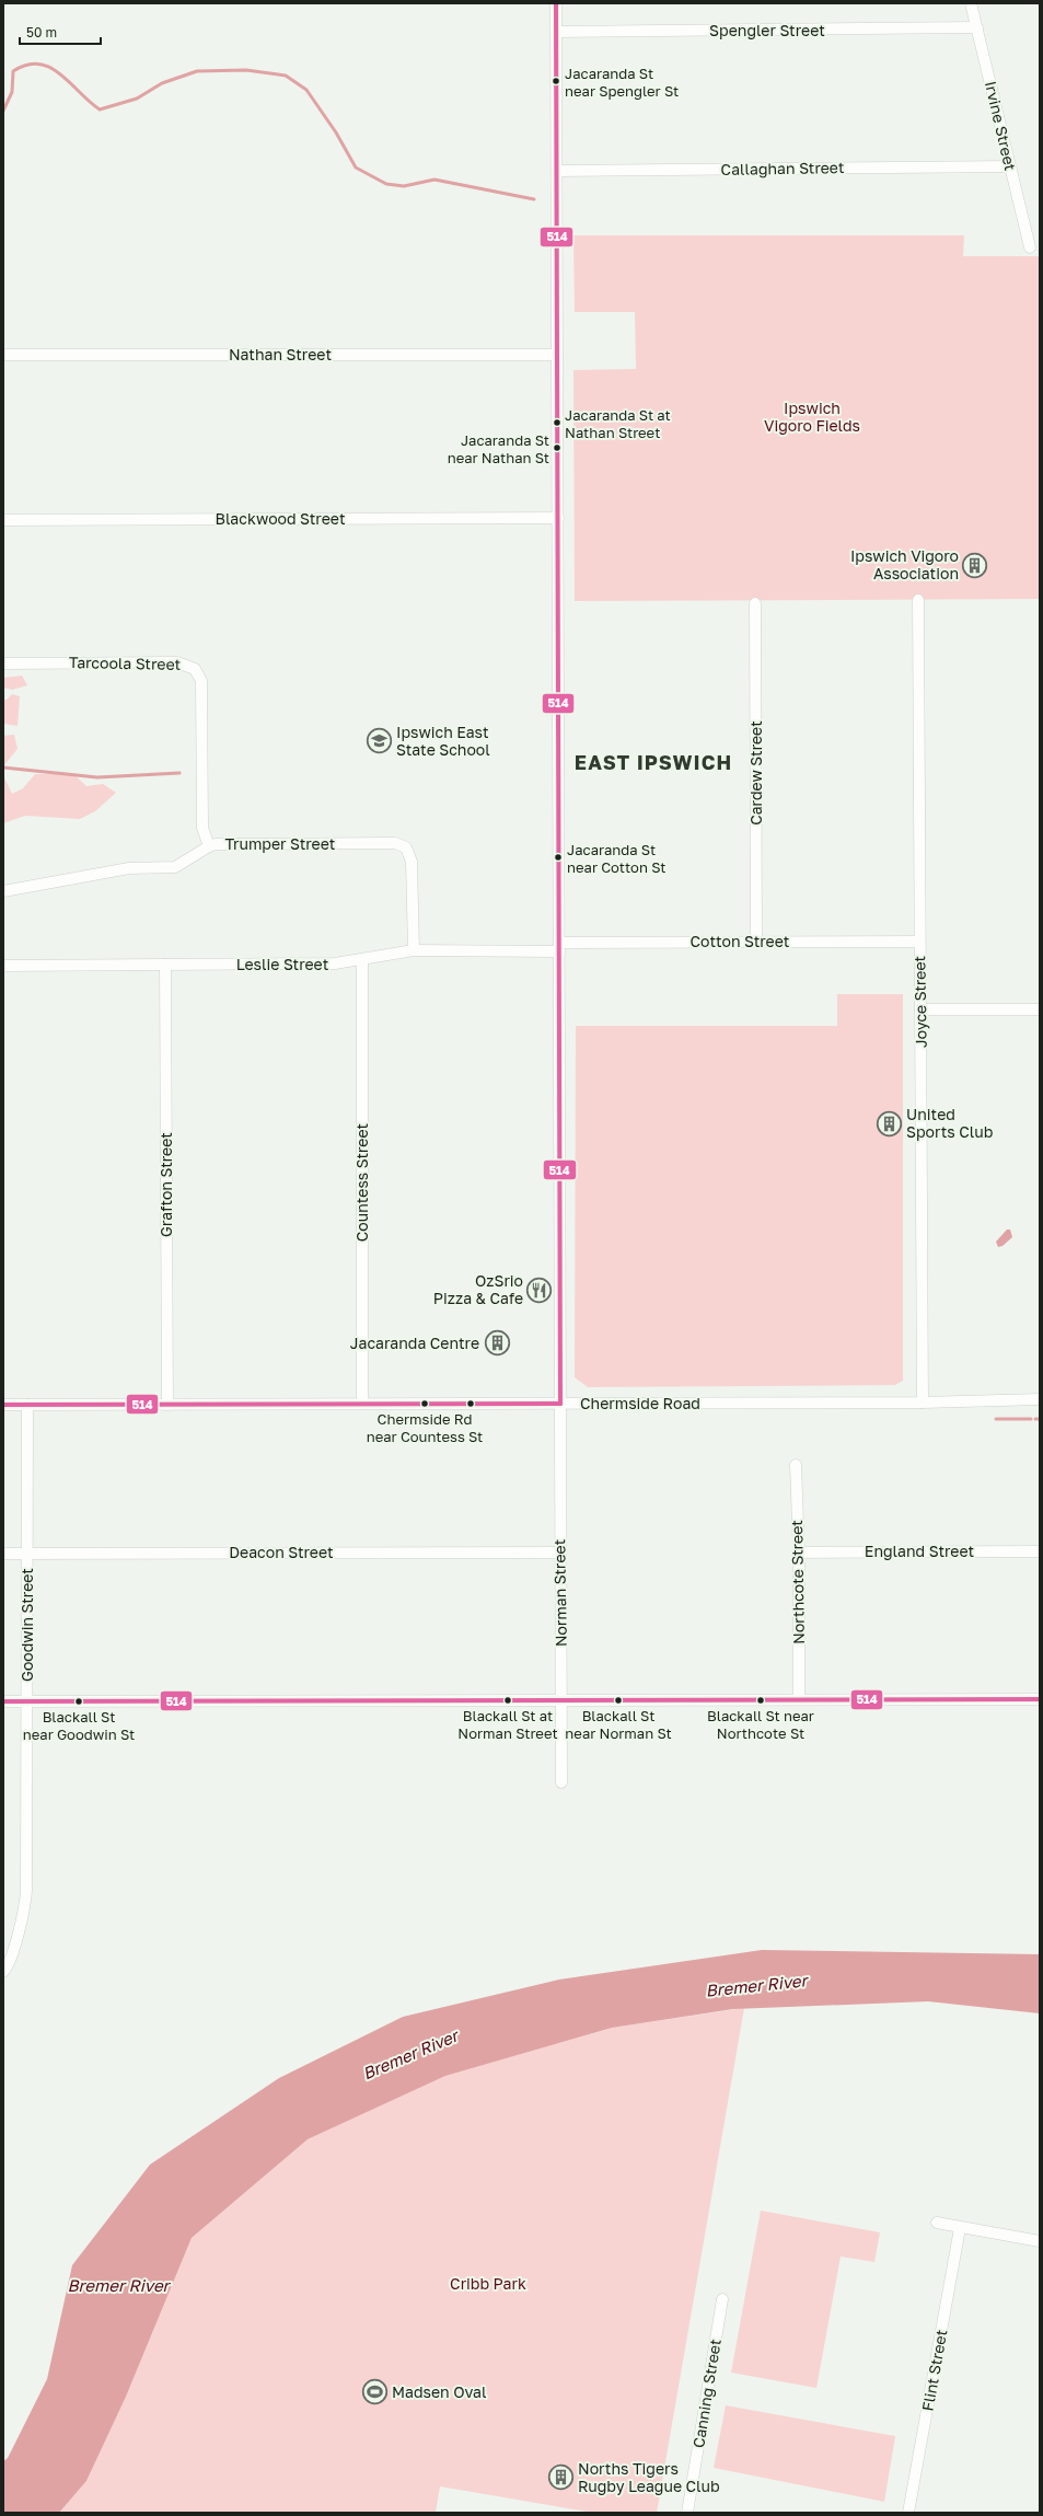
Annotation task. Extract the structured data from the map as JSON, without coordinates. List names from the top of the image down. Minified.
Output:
{"streets":{"street":["Spengler Street","Irvine Street","Callaghan Street","Nathan Street","Blackwood Street","Tarcoola Street","Cardew Street","Trumper Street","Cotton Street","Leslie Street","Joyce Street","Countess Street","Grafton Street","Chermside Road","England Street","Deacon Street","Northcote Street","Norman Street","Goodwin Street","Flint Street","Canning Street"]},"crossings":[["Spengler Street","Irvine Street"],["Spengler Street","Norman Street"],["Irvine Street","Callaghan Street"],["Callaghan Street","Norman Street"],["Nathan Street","Norman Street"],["Blackwood Street","Norman Street"],["Tarcoola Street","Trumper Street"],["Cardew Street","Cotton Street"],["Trumper Street","Leslie Street"],["Cotton Street","Leslie Street"],["Cotton Street","Joyce Street"],["Cotton Street","Norman Street"],["Leslie Street","Countess Street"],["Leslie Street","Grafton Street"],["Leslie Street","Norman Street"],["Joyce Street","Chermside Road"],["Countess Street","Chermside Road"],["Grafton Street","Chermside Road"],["Chermside Road","Norman Street"],["Chermside Road","Goodwin Street"],["England Street","Northcote Street"],["Deacon Street","Norman Street"],["Deacon Street","Goodwin Street"]],"districts":["EAST IPSWICH"],"water":["Bremer River"],"parks":["Ipswich Vigoro Fields","Cribb Park"],"places":{"other":["Jacaranda St near Spengler St","Jacaranda St at Nathan Street","Jacaranda St near Nathan St","Jacaranda St near Cotton St","Chermside Rd near Countess St","Blackall St at Norman Street","Blackall St near Norman St","Blackall St near Northcote St","Blackall St near Goodwin St"],"building":["Ipswich Vigoro Association","United Sports Club","Jacaranda Centre","Norths Tigers Rugby League Club"],"school or university":["Ipswich East State School"],"restaurant":["OzSrio Pizza & Cafe"],"sports":["Madsen Oval"]},"lines":["transit line 514"],"scale_bar":"50 m"}
